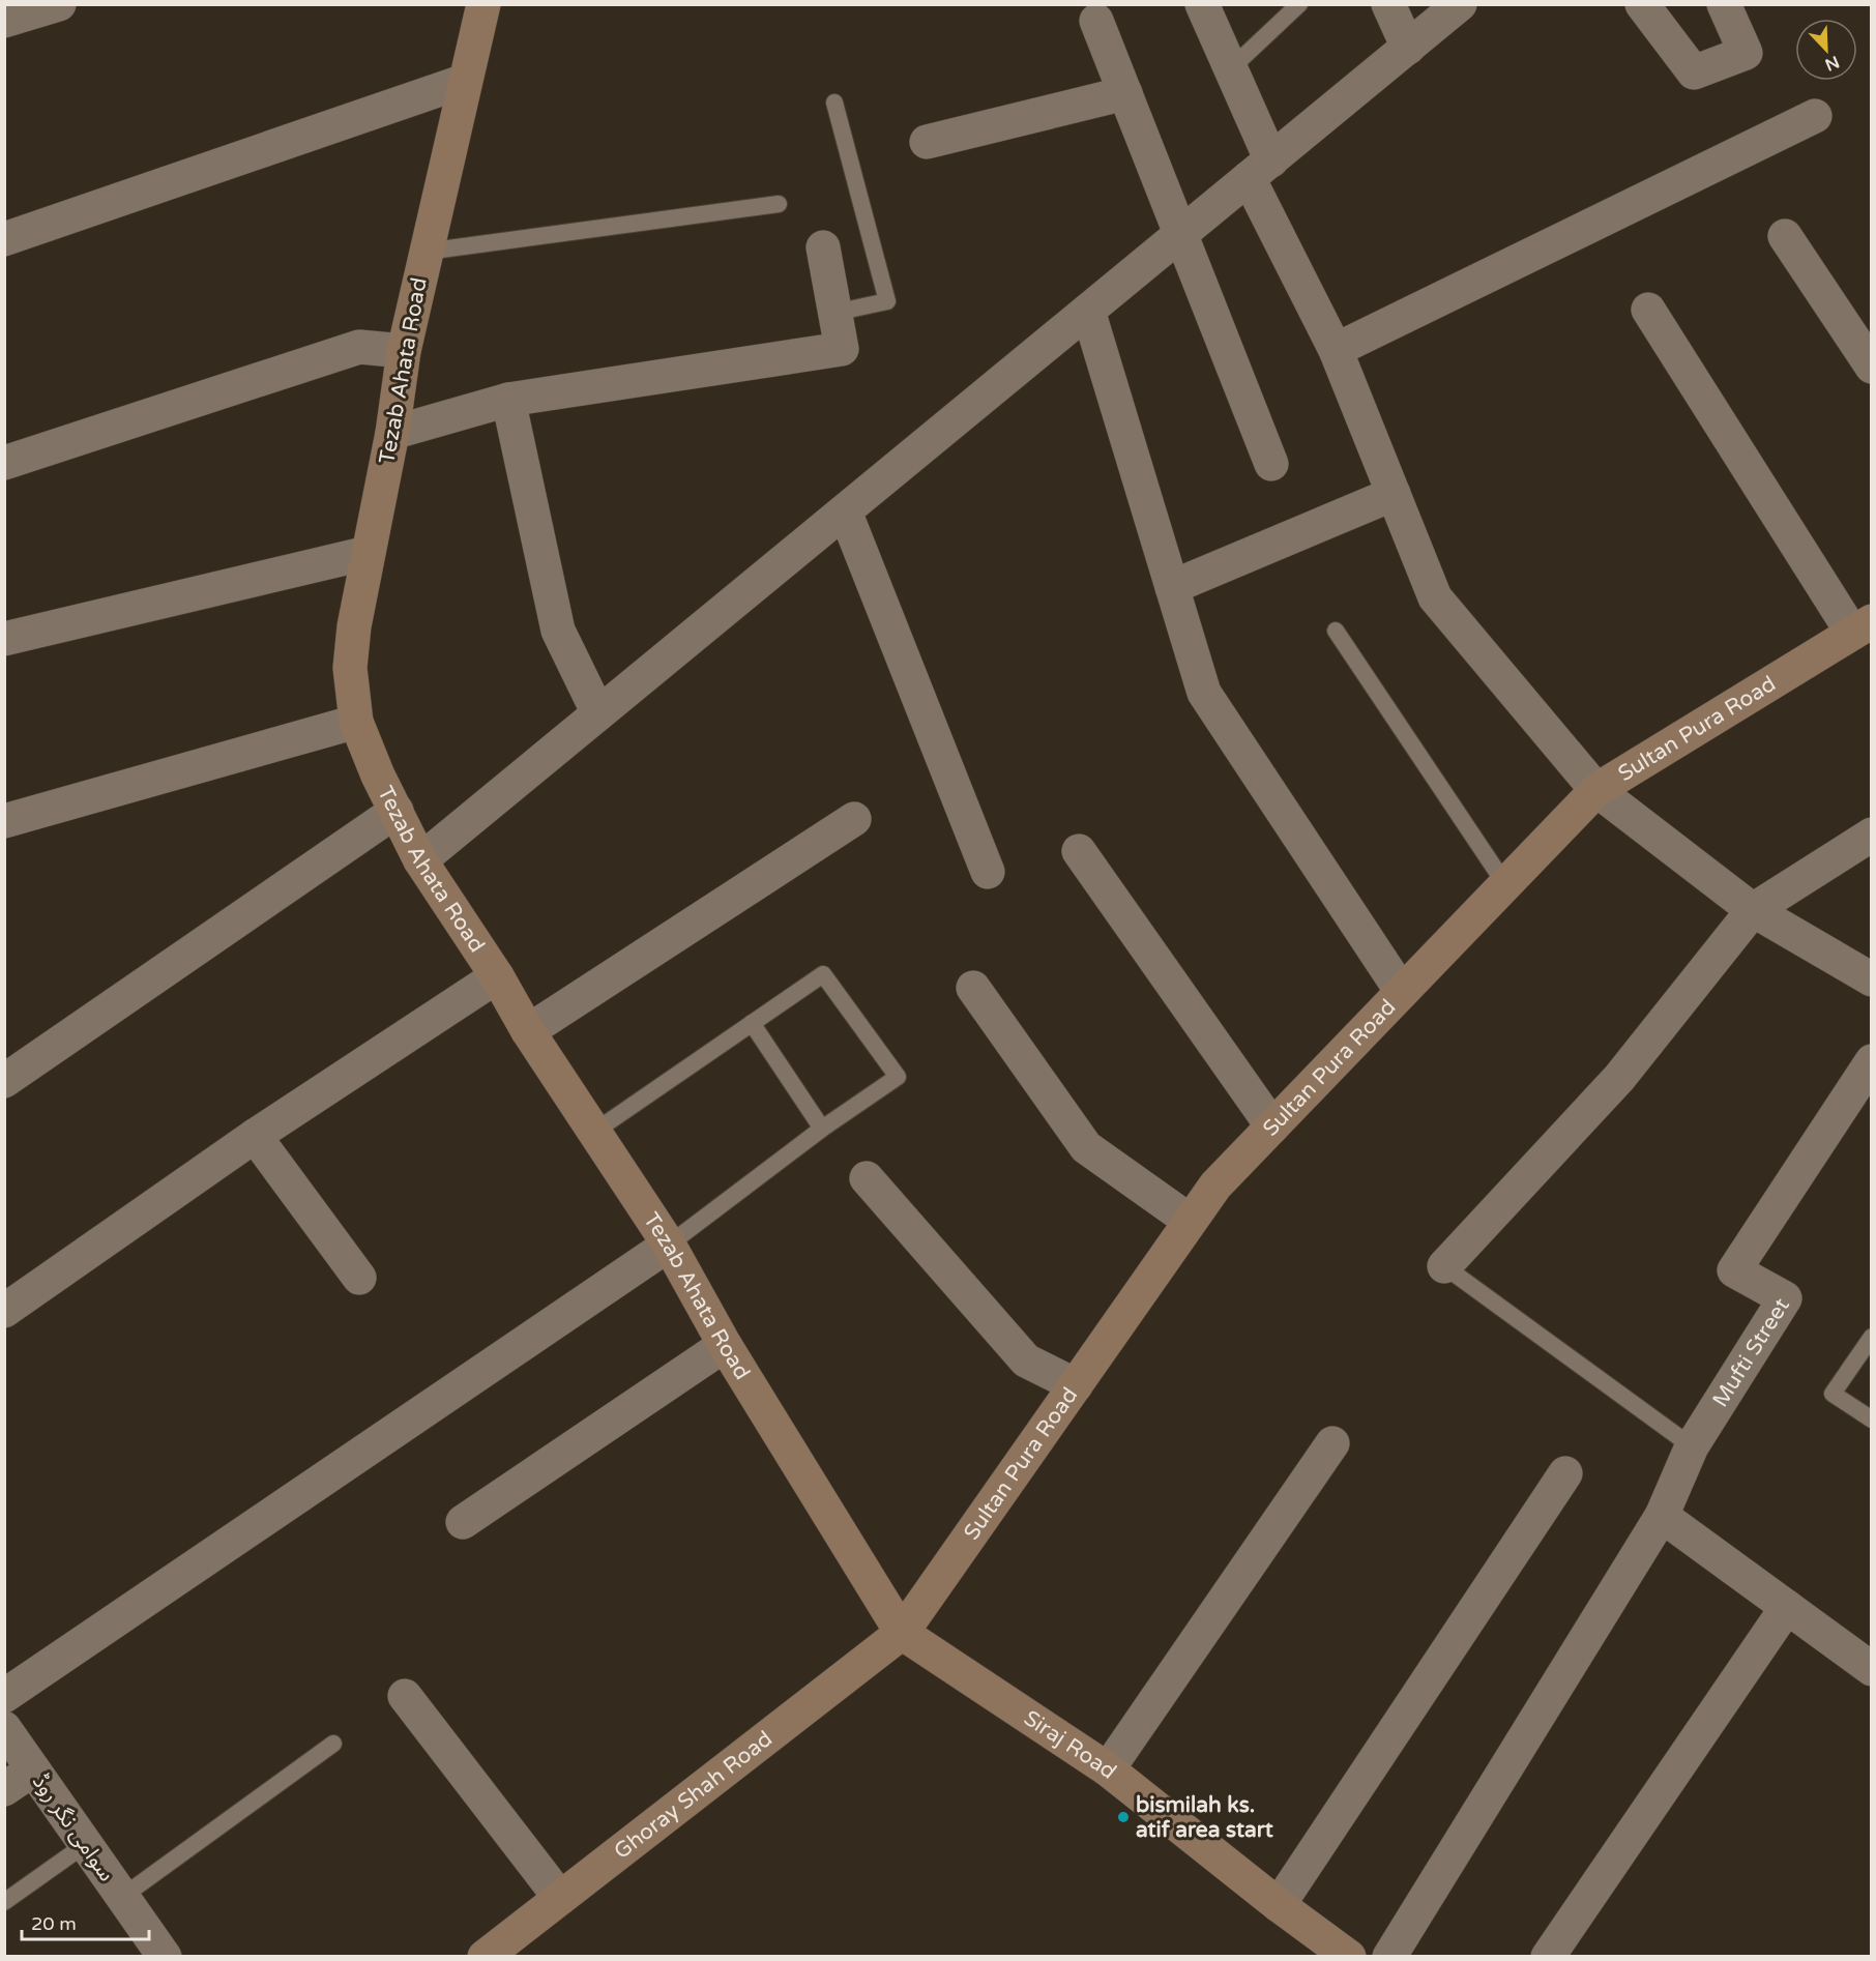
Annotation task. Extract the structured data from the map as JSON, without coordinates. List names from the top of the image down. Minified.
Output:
{"streets":{"main road":["Tezab Ahata Road","Sultan Pura Road","Siraj Road","Ghoray Shah Road"],"street":["Mufti Street","سوامی نگر روڈ"]},"crossings":[["Tezab Ahata Road","Sultan Pura Road"],["Tezab Ahata Road","Siraj Road"],["Tezab Ahata Road","Ghoray Shah Road"],["Sultan Pura Road","Siraj Road"],["Sultan Pura Road","Ghoray Shah Road"],["Siraj Road","Ghoray Shah Road"]],"places":["bismilah ks. atif area start"],"scale_bar":"20 m","north":"bottom right"}
